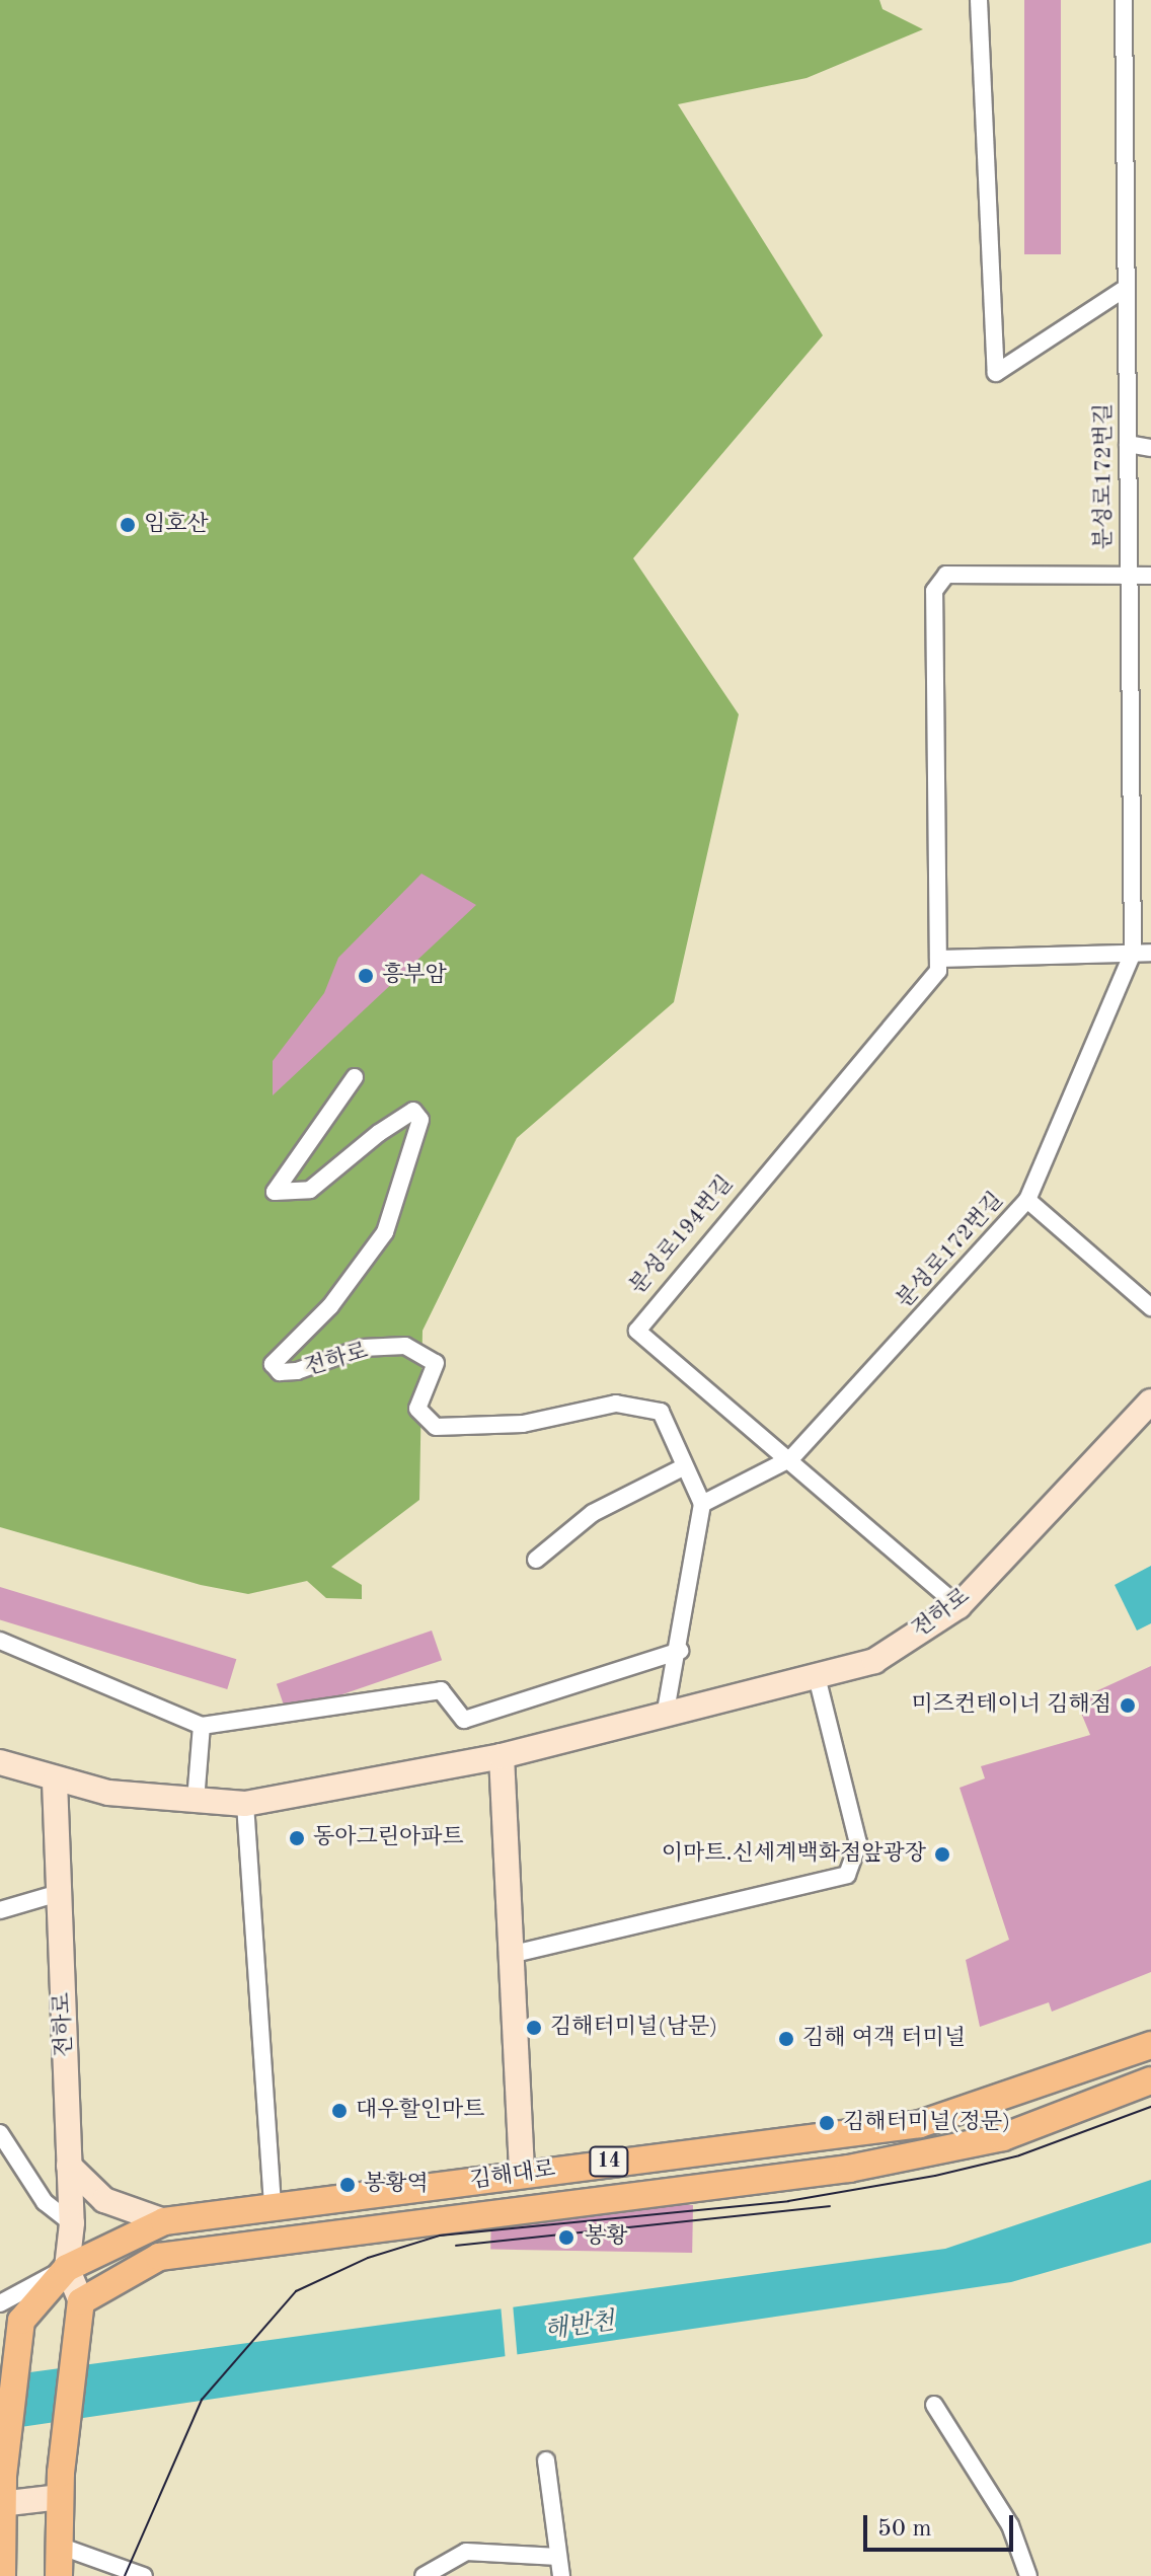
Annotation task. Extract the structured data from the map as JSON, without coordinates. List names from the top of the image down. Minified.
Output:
{"streets":{"main road":["전하로","14","김해대로"],"street":["분성로172번길","분성로194번길"]},"crossings":[["분성로172번길","분성로194번길"],["분성로194번길","전하로"],["전하로","14"],["전하로","김해대로"],["14","김해대로"]],"water":["해반천"],"places":["임호산","흥부암","미즈컨테이너 김해점","동아그린아파트","이마트.신세계백화점앞광장","김해터미널(남문)","김해 여객 터미널","대우할인마트","김해터미널(정문)","봉황역","봉황"],"scale_bar":"50 m"}
